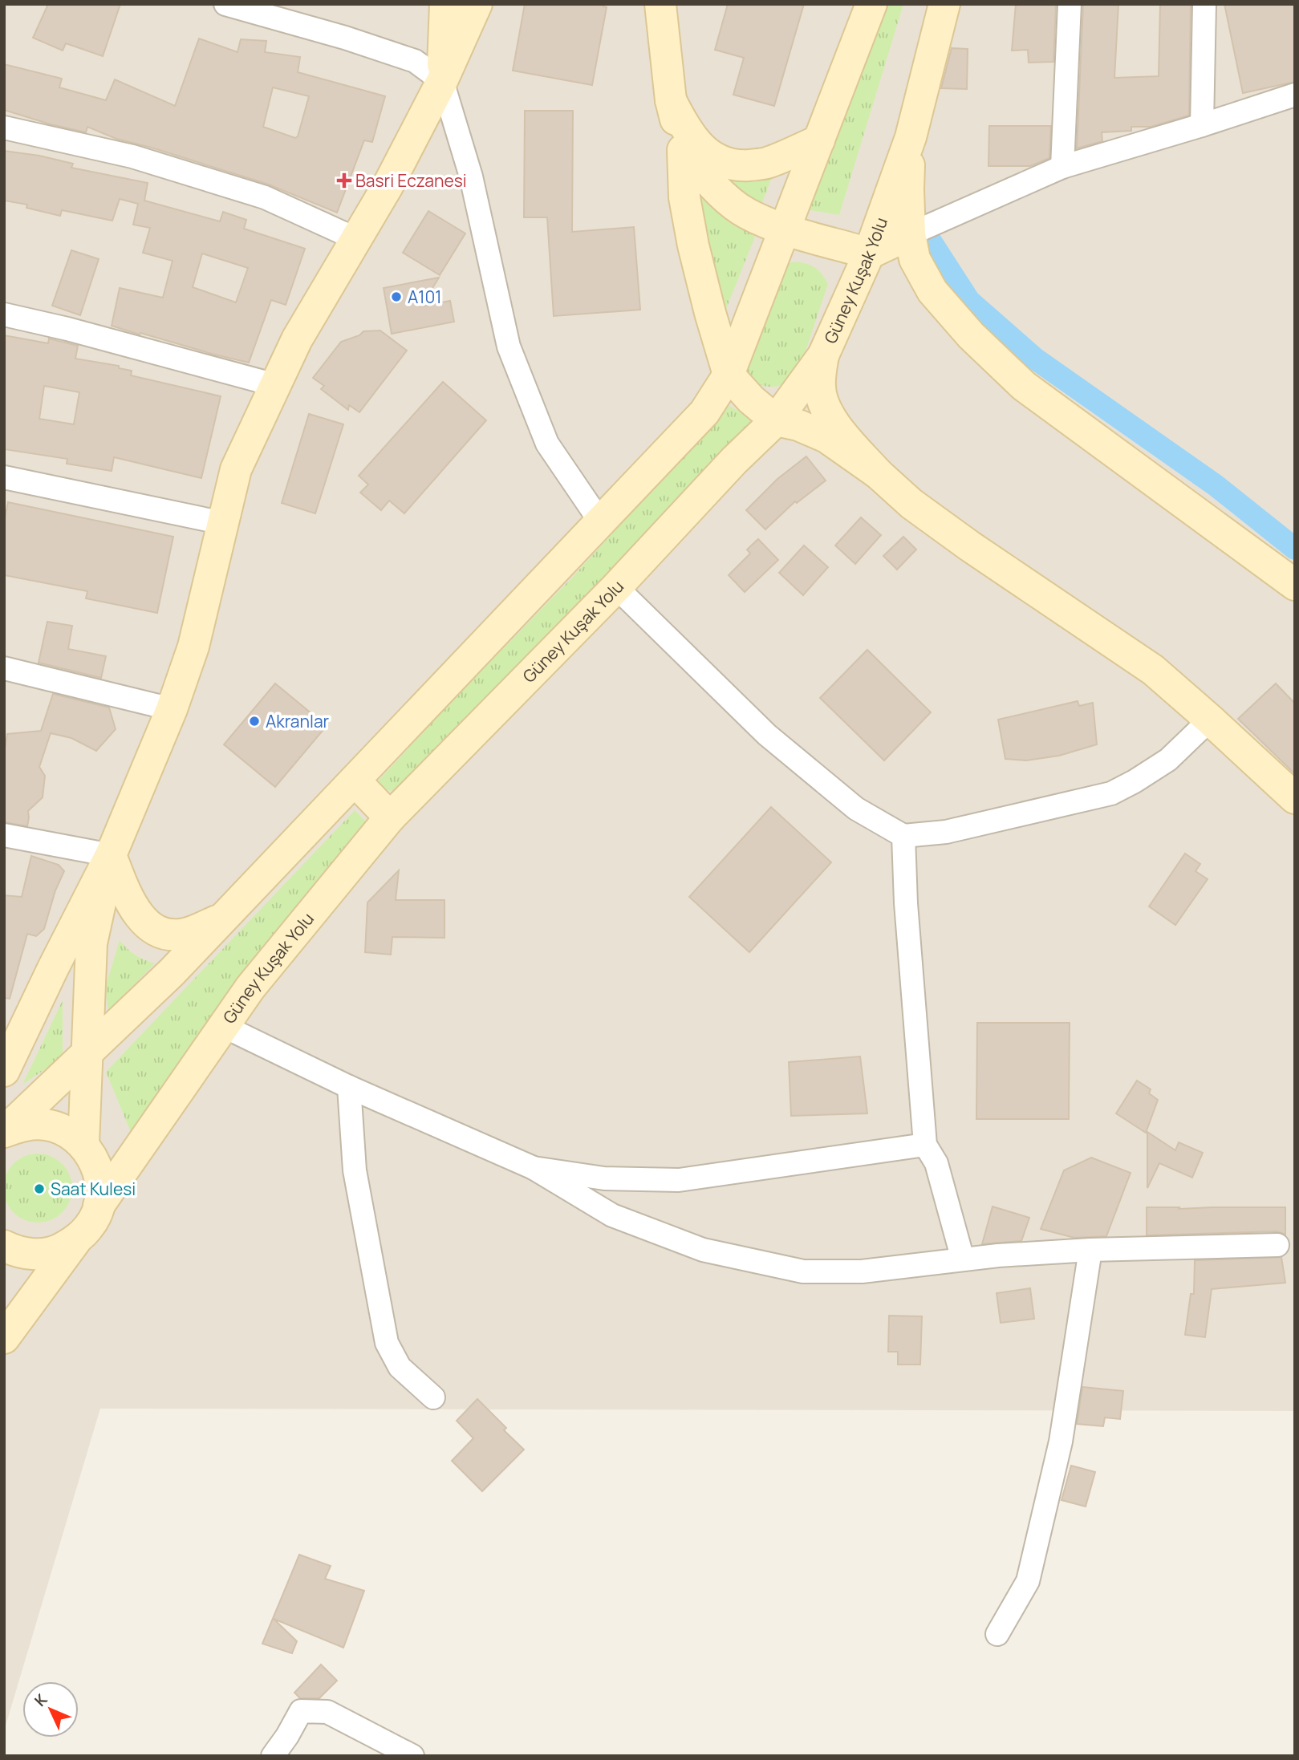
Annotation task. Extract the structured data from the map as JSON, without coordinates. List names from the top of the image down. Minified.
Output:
{"streets":{"main road":["Güney Kuşak Yolu"]},"places":{"health":["Basri Eczanesi"],"other":["A101","Akranlar","Saat Kulesi"]},"north":"top left"}
